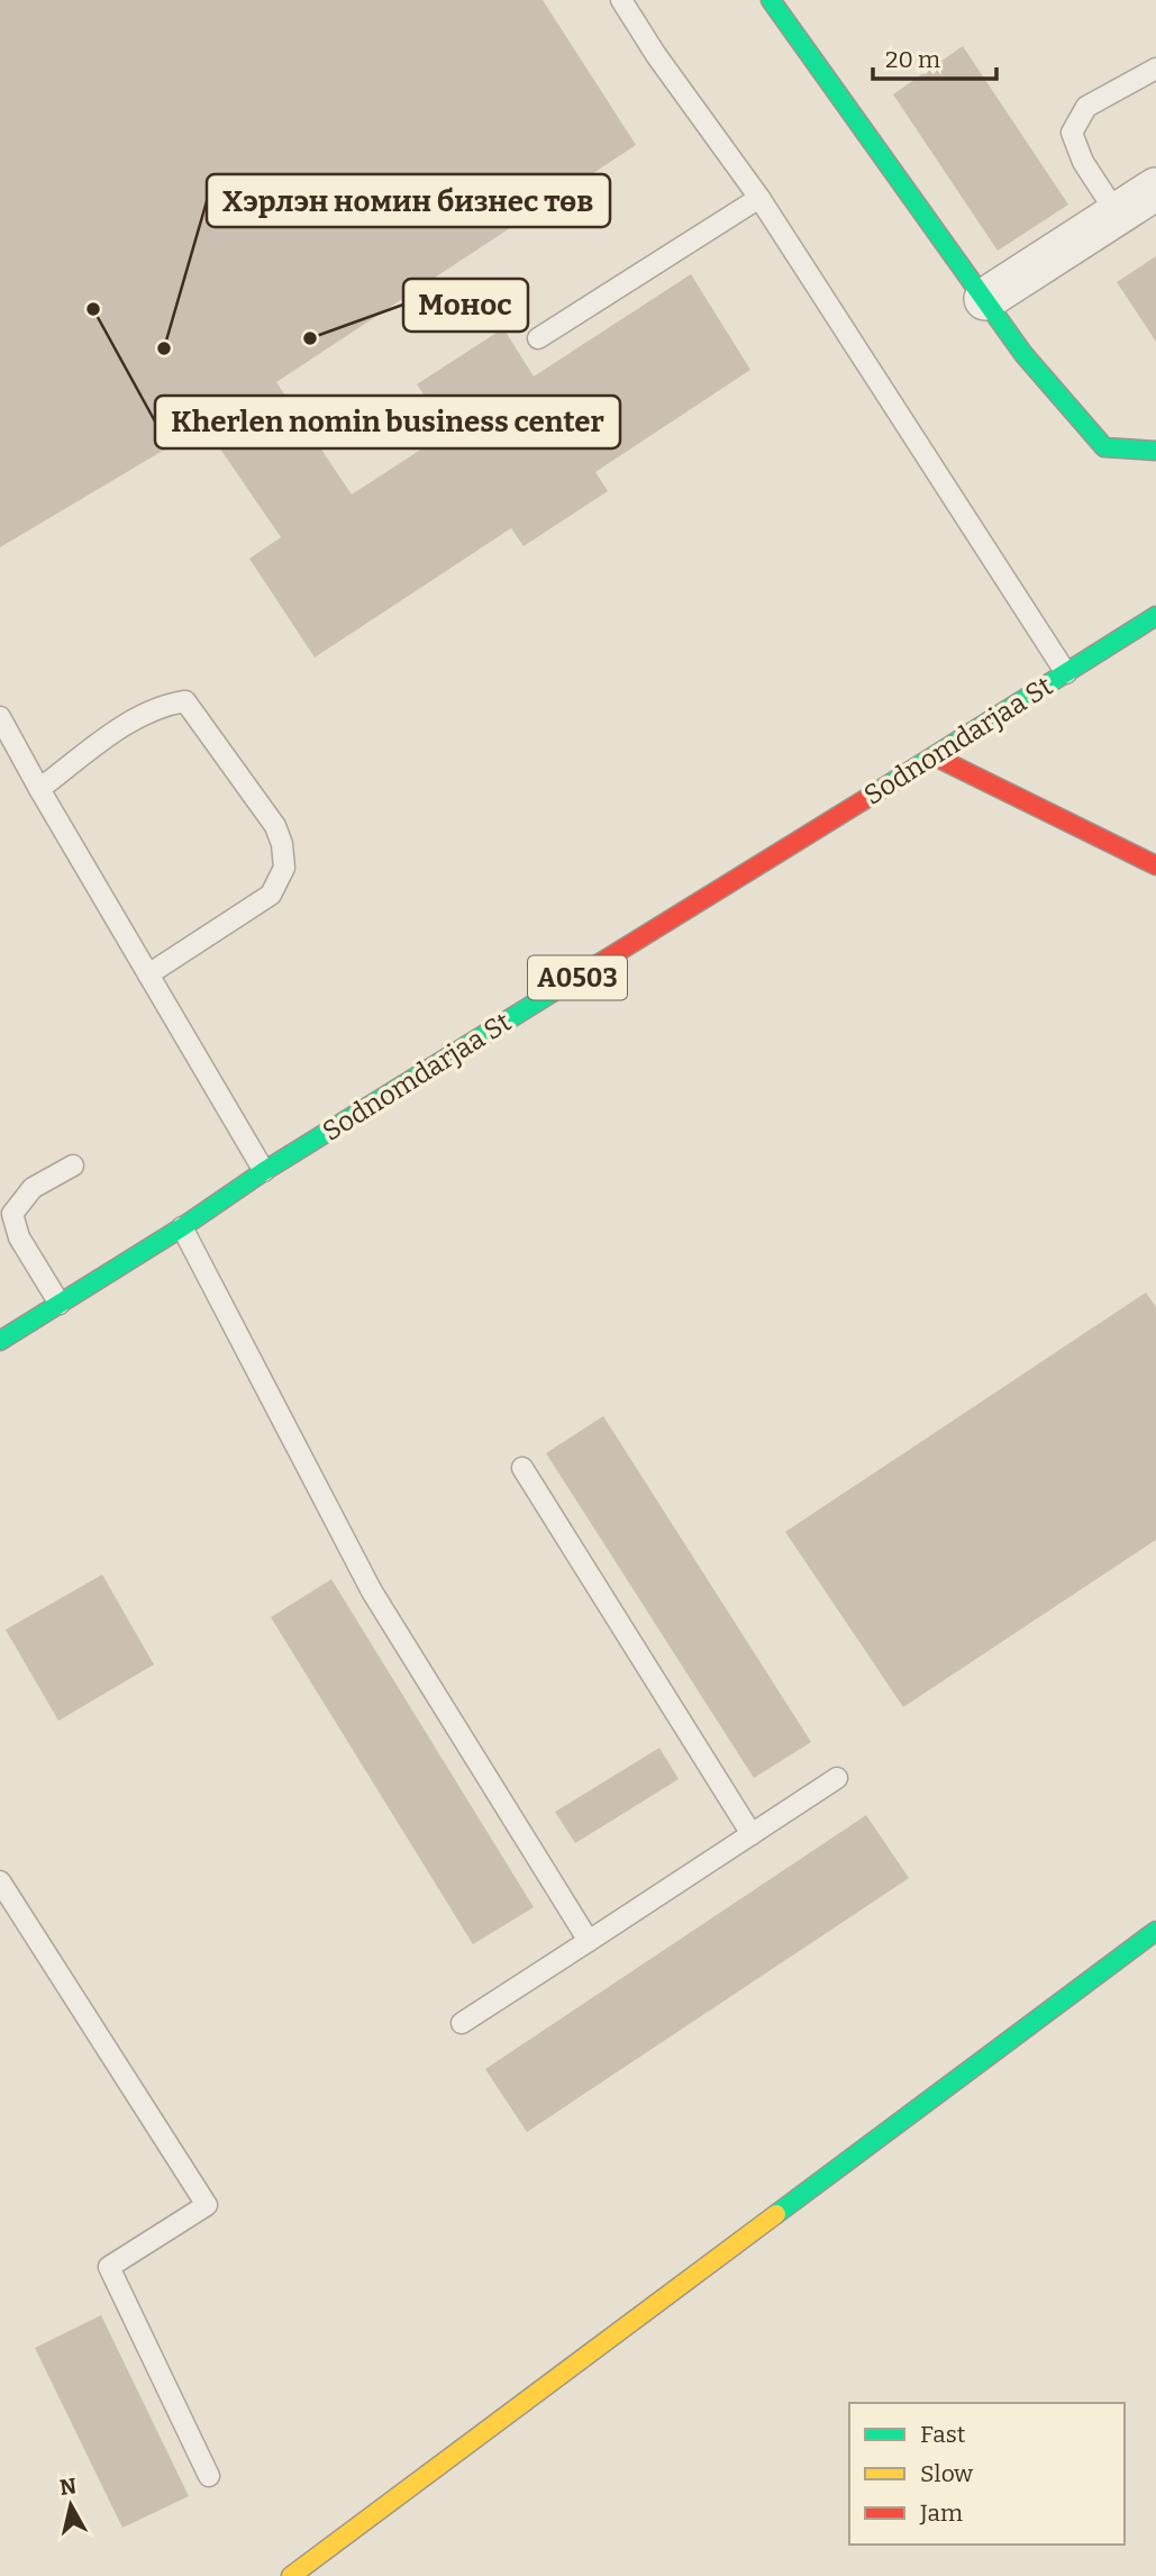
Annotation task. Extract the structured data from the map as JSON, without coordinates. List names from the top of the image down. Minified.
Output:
{"streets":{"street":["Sodnomdarjaa St","A0503"]},"places":["Kherlen nomin business center","Монос","Хэрлэн номин бизнес төв"],"legend":["Fast","Slow","Jam"],"scale_bar":"20 m","north":"top"}
